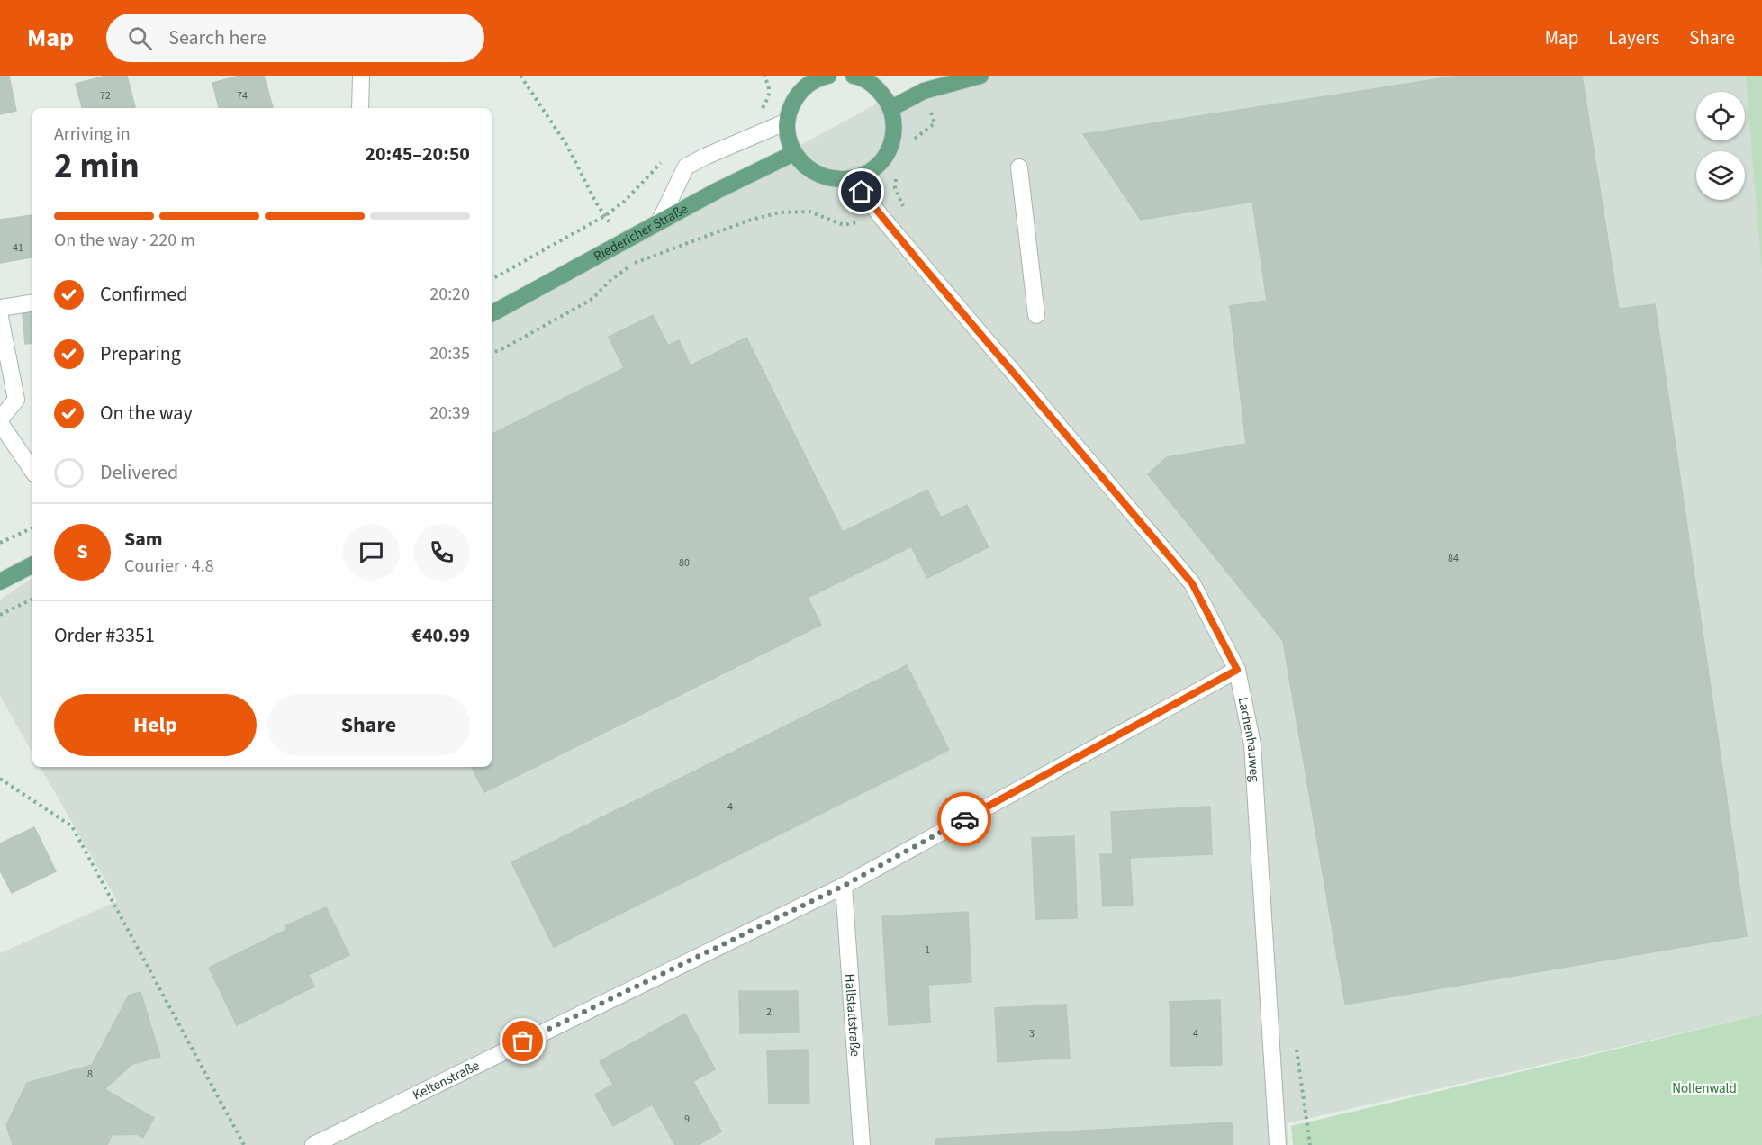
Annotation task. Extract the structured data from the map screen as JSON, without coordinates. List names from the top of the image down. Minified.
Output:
{"streets":{"main road":["Riedericher Straße"],"street":["Lachenhauweg","Hallstattstraße","Keltenstraße"]},"crossings":[["Lachenhauweg","Keltenstraße"],["Hallstattstraße","Keltenstraße"]],"parks":["Nollenwald"],"house_numbers":["72","74","41","84","80","4","1","2","3","4","8","9"],"page":{"header":"Map","search":"Search here","nav":["Map","Layers","Share"],"heading":["2 min","Arriving in","20:45–20:50"],"panel":["Sam","Courier · 4.8","Order #3351","€40.99"],"bar":"On the way · 220 m","list":[["Confirmed","20:20"],["Preparing","20:35"],["On the way","20:39"],"Delivered"],"round":"S","buttons":["Help","Share"]}}
